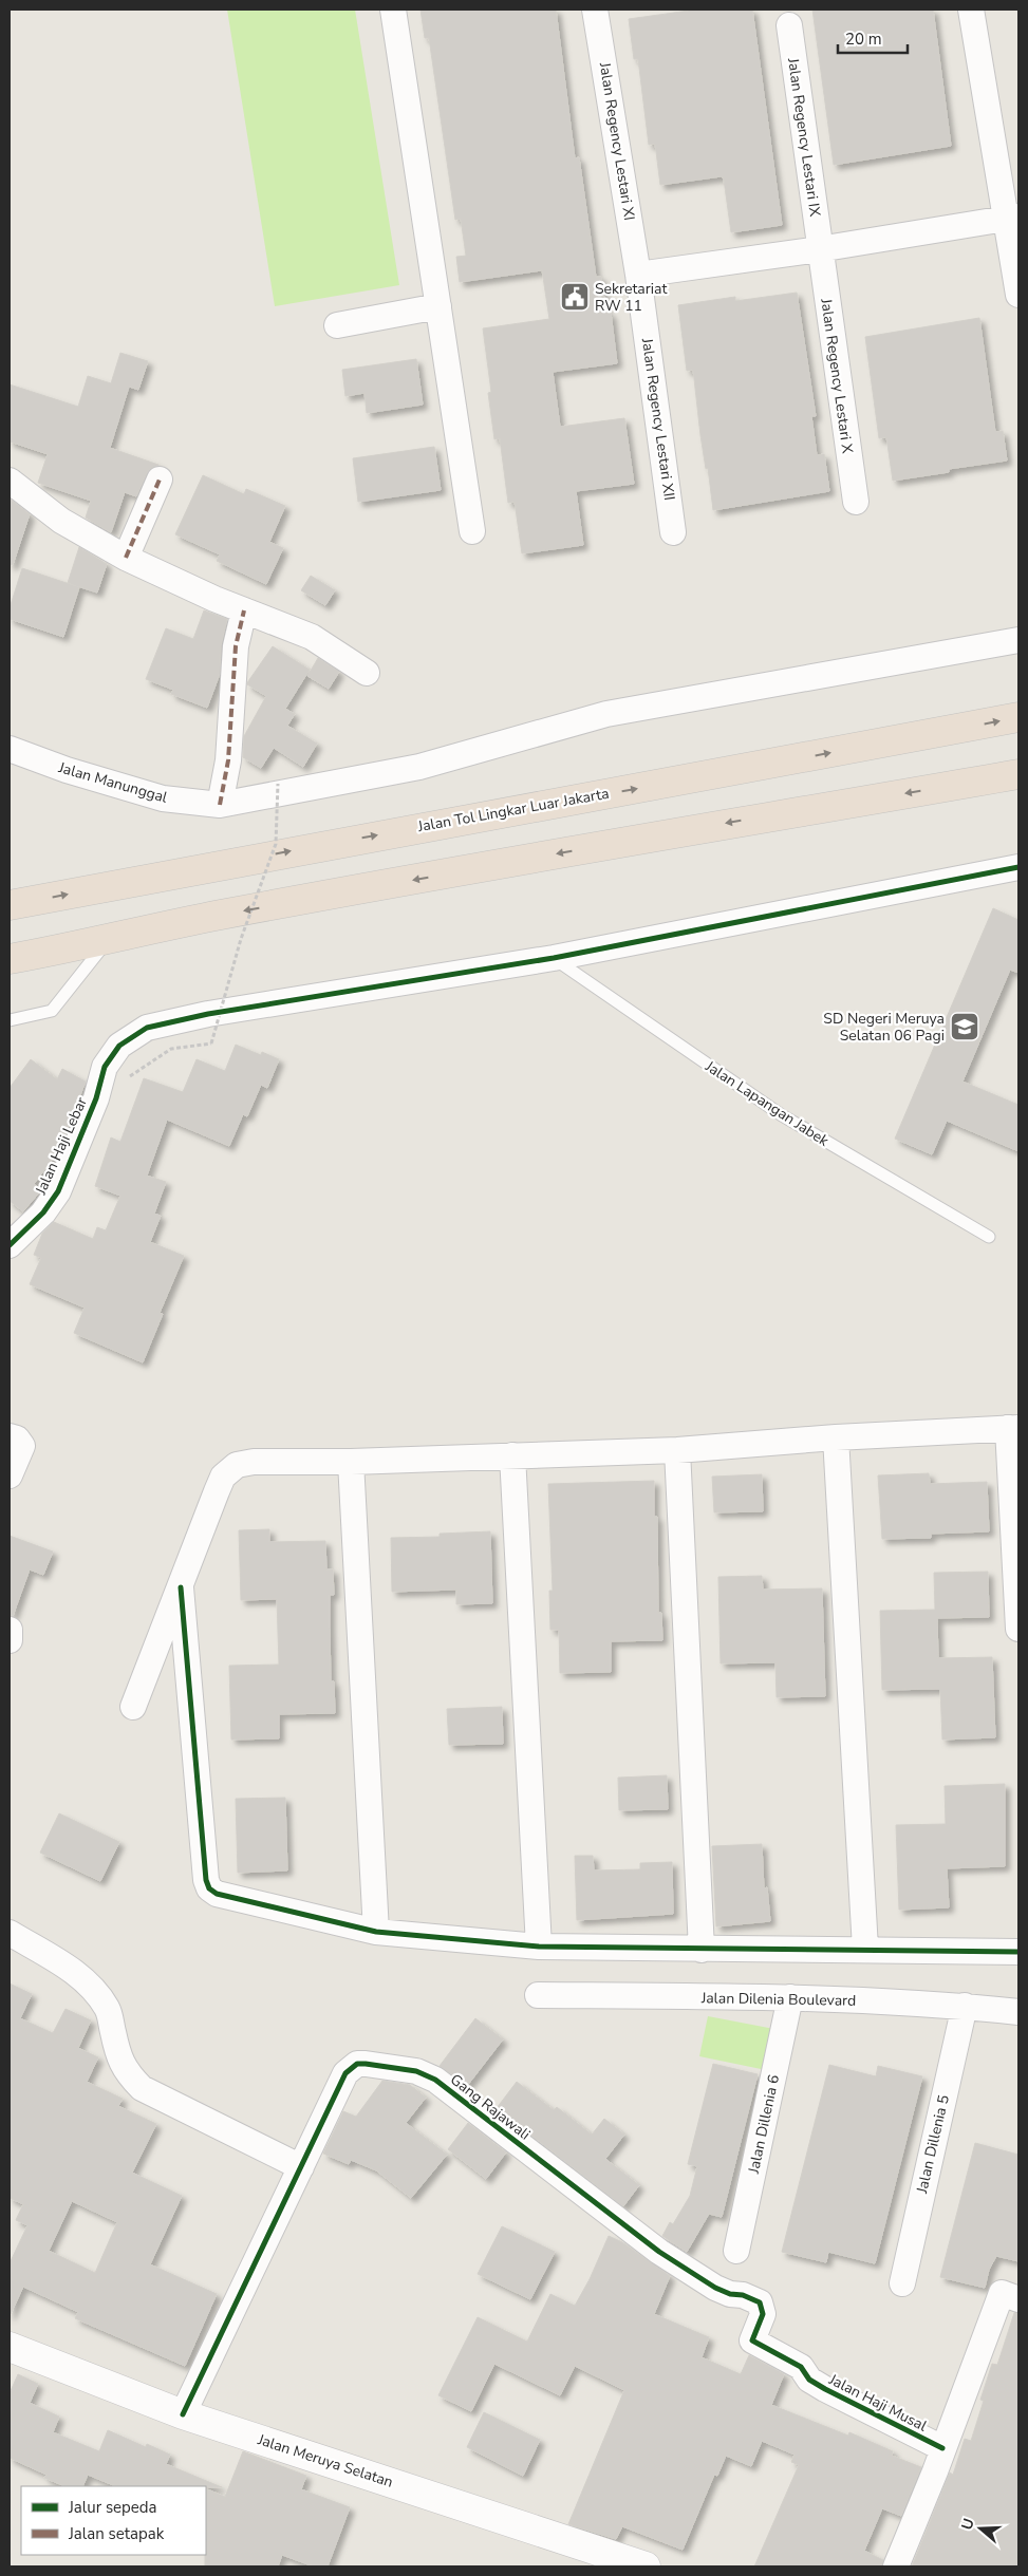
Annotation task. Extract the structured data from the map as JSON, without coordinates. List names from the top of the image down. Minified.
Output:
{"streets":{"highway":["Jalan Tol Lingkar Luar Jakarta"],"main road":["Jalan Meruya Selatan"],"street":["Jalan Regency Lestari IX","Jalan Regency Lestari XI","Jalan Regency Lestari X","Jalan Regency Lestari XII","Jalan Manunggal","Jalan Haji Lebar","Jalan Dilenia Boulevard","Gang Rajawali","Jalan Dillenia 6","Jalan Dillenia 5","Jalan Haji Musal"],"lane":["Jalan Lapangan Jabek"]},"crossings":[["Jalan Regency Lestari IX","Jalan Regency Lestari X"],["Jalan Regency Lestari XI","Jalan Regency Lestari XII"],["Jalan Lapangan Jabek","Jalan Haji Lebar"],["Jalan Dilenia Boulevard","Jalan Dillenia 6"],["Jalan Dilenia Boulevard","Jalan Dillenia 5"],["Gang Rajawali","Jalan Haji Musal"],["Gang Rajawali","Jalan Meruya Selatan"]],"places":{"public building":["Sekretariat RW 11"],"school or university":["SD Negeri Meruya Selatan 06 Pagi"]},"legend":["Jalur sepeda","Jalan setapak"],"scale_bar":"20 m","north":"left"}
